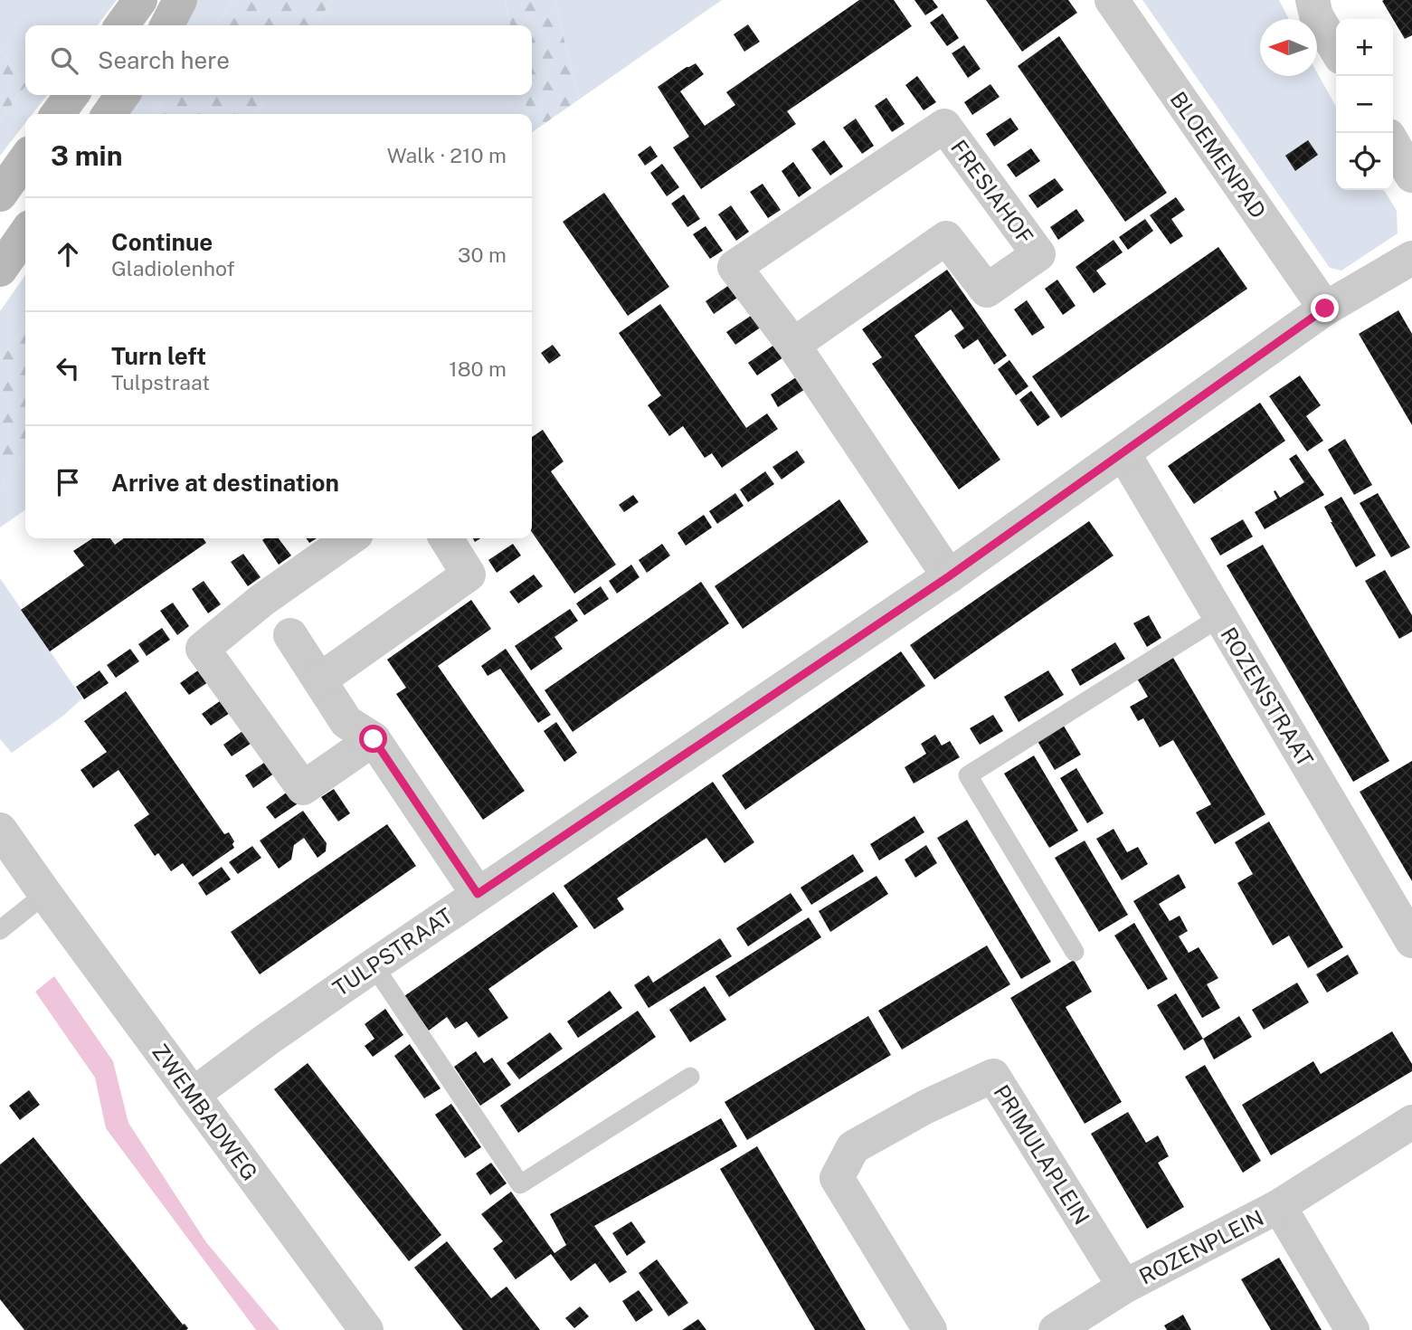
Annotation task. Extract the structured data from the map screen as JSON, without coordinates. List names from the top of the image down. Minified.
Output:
{"streets":{"street":["BLOEMENPAD","FRESIAHOF","ROZENSTRAAT","TULPSTRAAT","ZWEMBADWEG","PRIMULAPLEIN","ROZENPLEIN"]},"crossings":[["BLOEMENPAD","TULPSTRAAT"],["FRESIAHOF","TULPSTRAAT"],["ROZENSTRAAT","TULPSTRAAT"],["TULPSTRAAT","ZWEMBADWEG"],["PRIMULAPLEIN","ROZENPLEIN"]],"north":"left","page":{"map_buttons":["+","−"],"search":"Search here","heading":["3 min","Walk · 210 m"],"list":[["Continue","Gladiolenhof","30 m"],["Turn left","Tulpstraat","180 m"],"Arrive at destination"]}}
